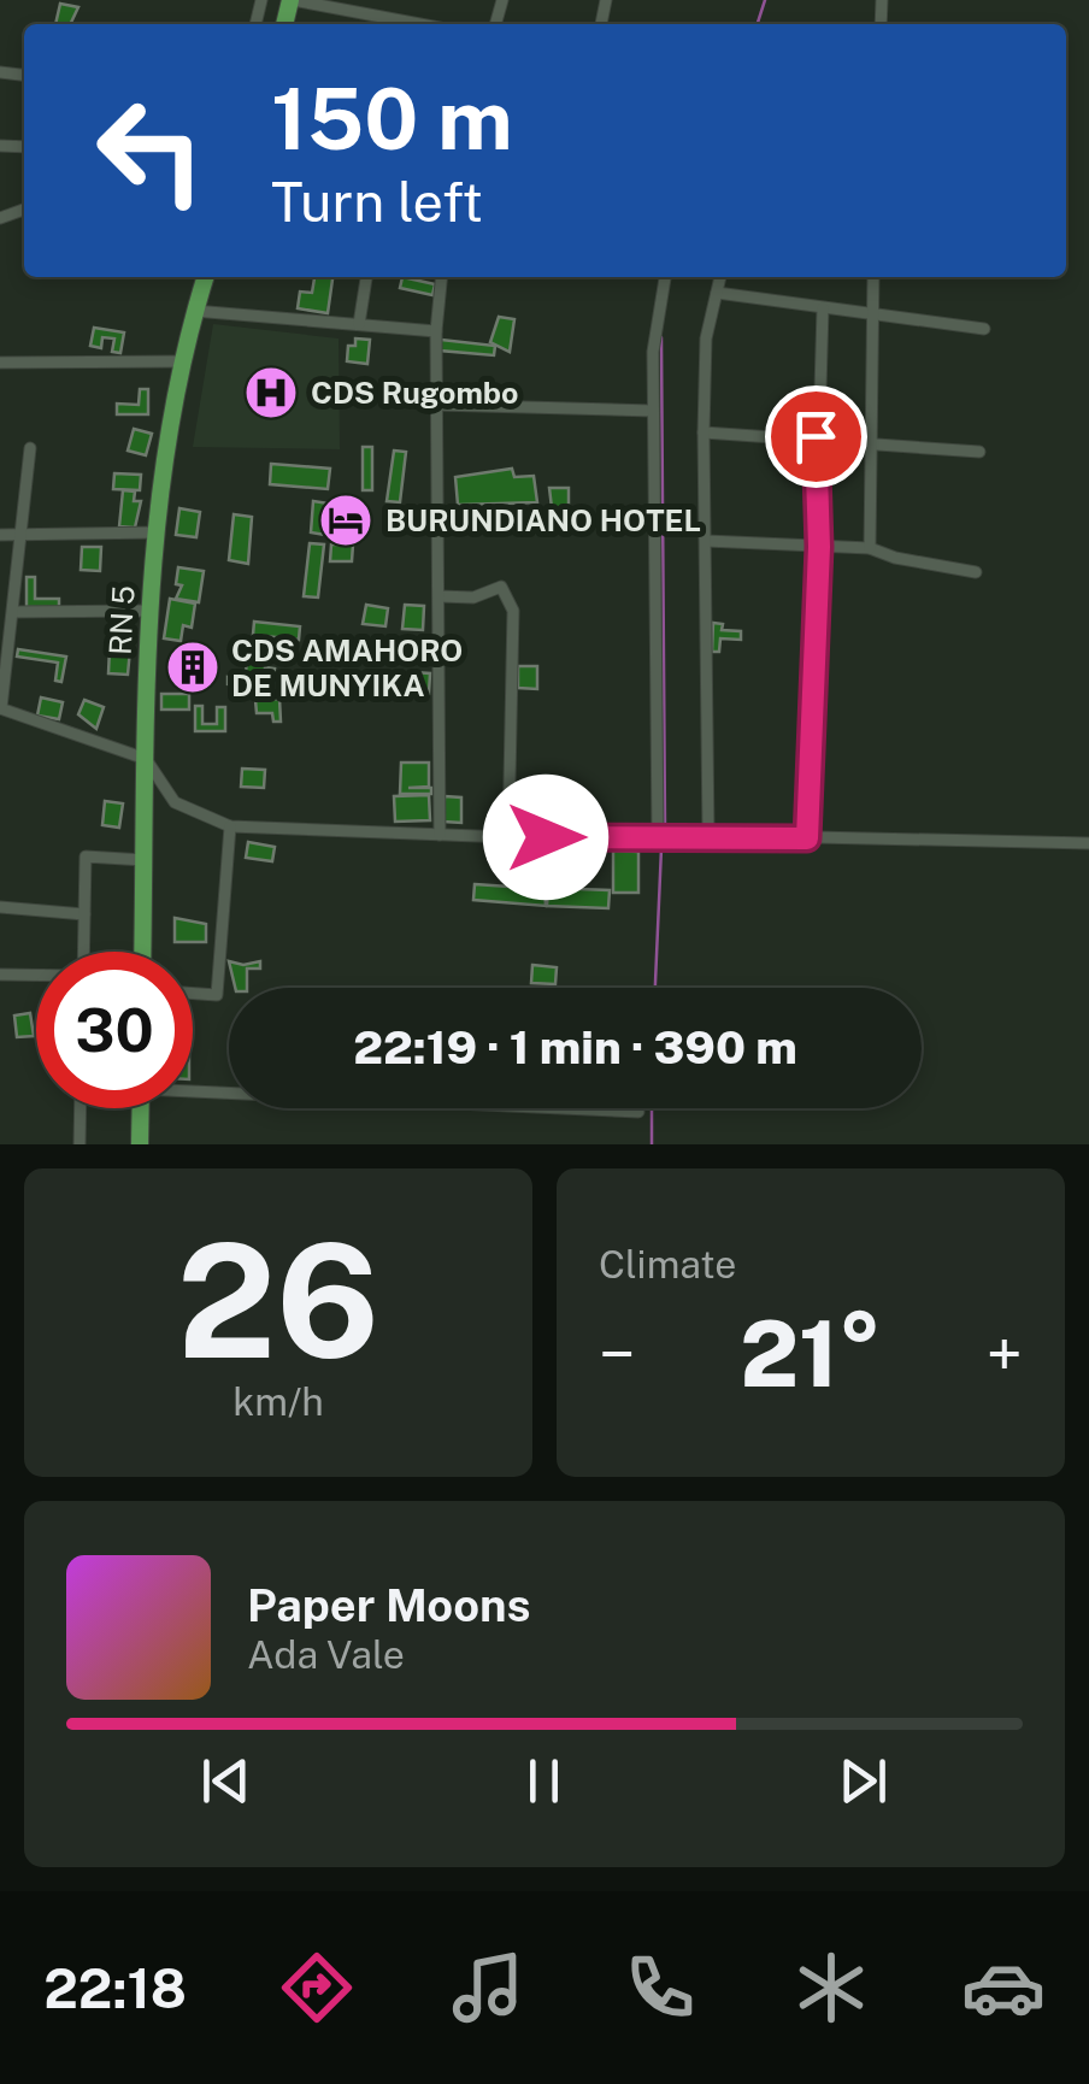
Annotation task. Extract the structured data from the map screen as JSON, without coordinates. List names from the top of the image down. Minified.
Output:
{"streets":{"main road":["RN 5"]},"places":{"hospital":["CDS Rugombo"],"hotel":["BURUNDIANO HOTEL"],"building":["CDS AMAHORO DE MUNYIKA"]},"page":{"turn":["150 m","Turn left"],"limit":"30","trip":"22:19 · 1 min · 390 m","tile":[["26","km/h"],"Climate"],"heat":["−","21°","+"],"song":["Paper Moons","Ada Vale"],"tabs":"22:18"}}
